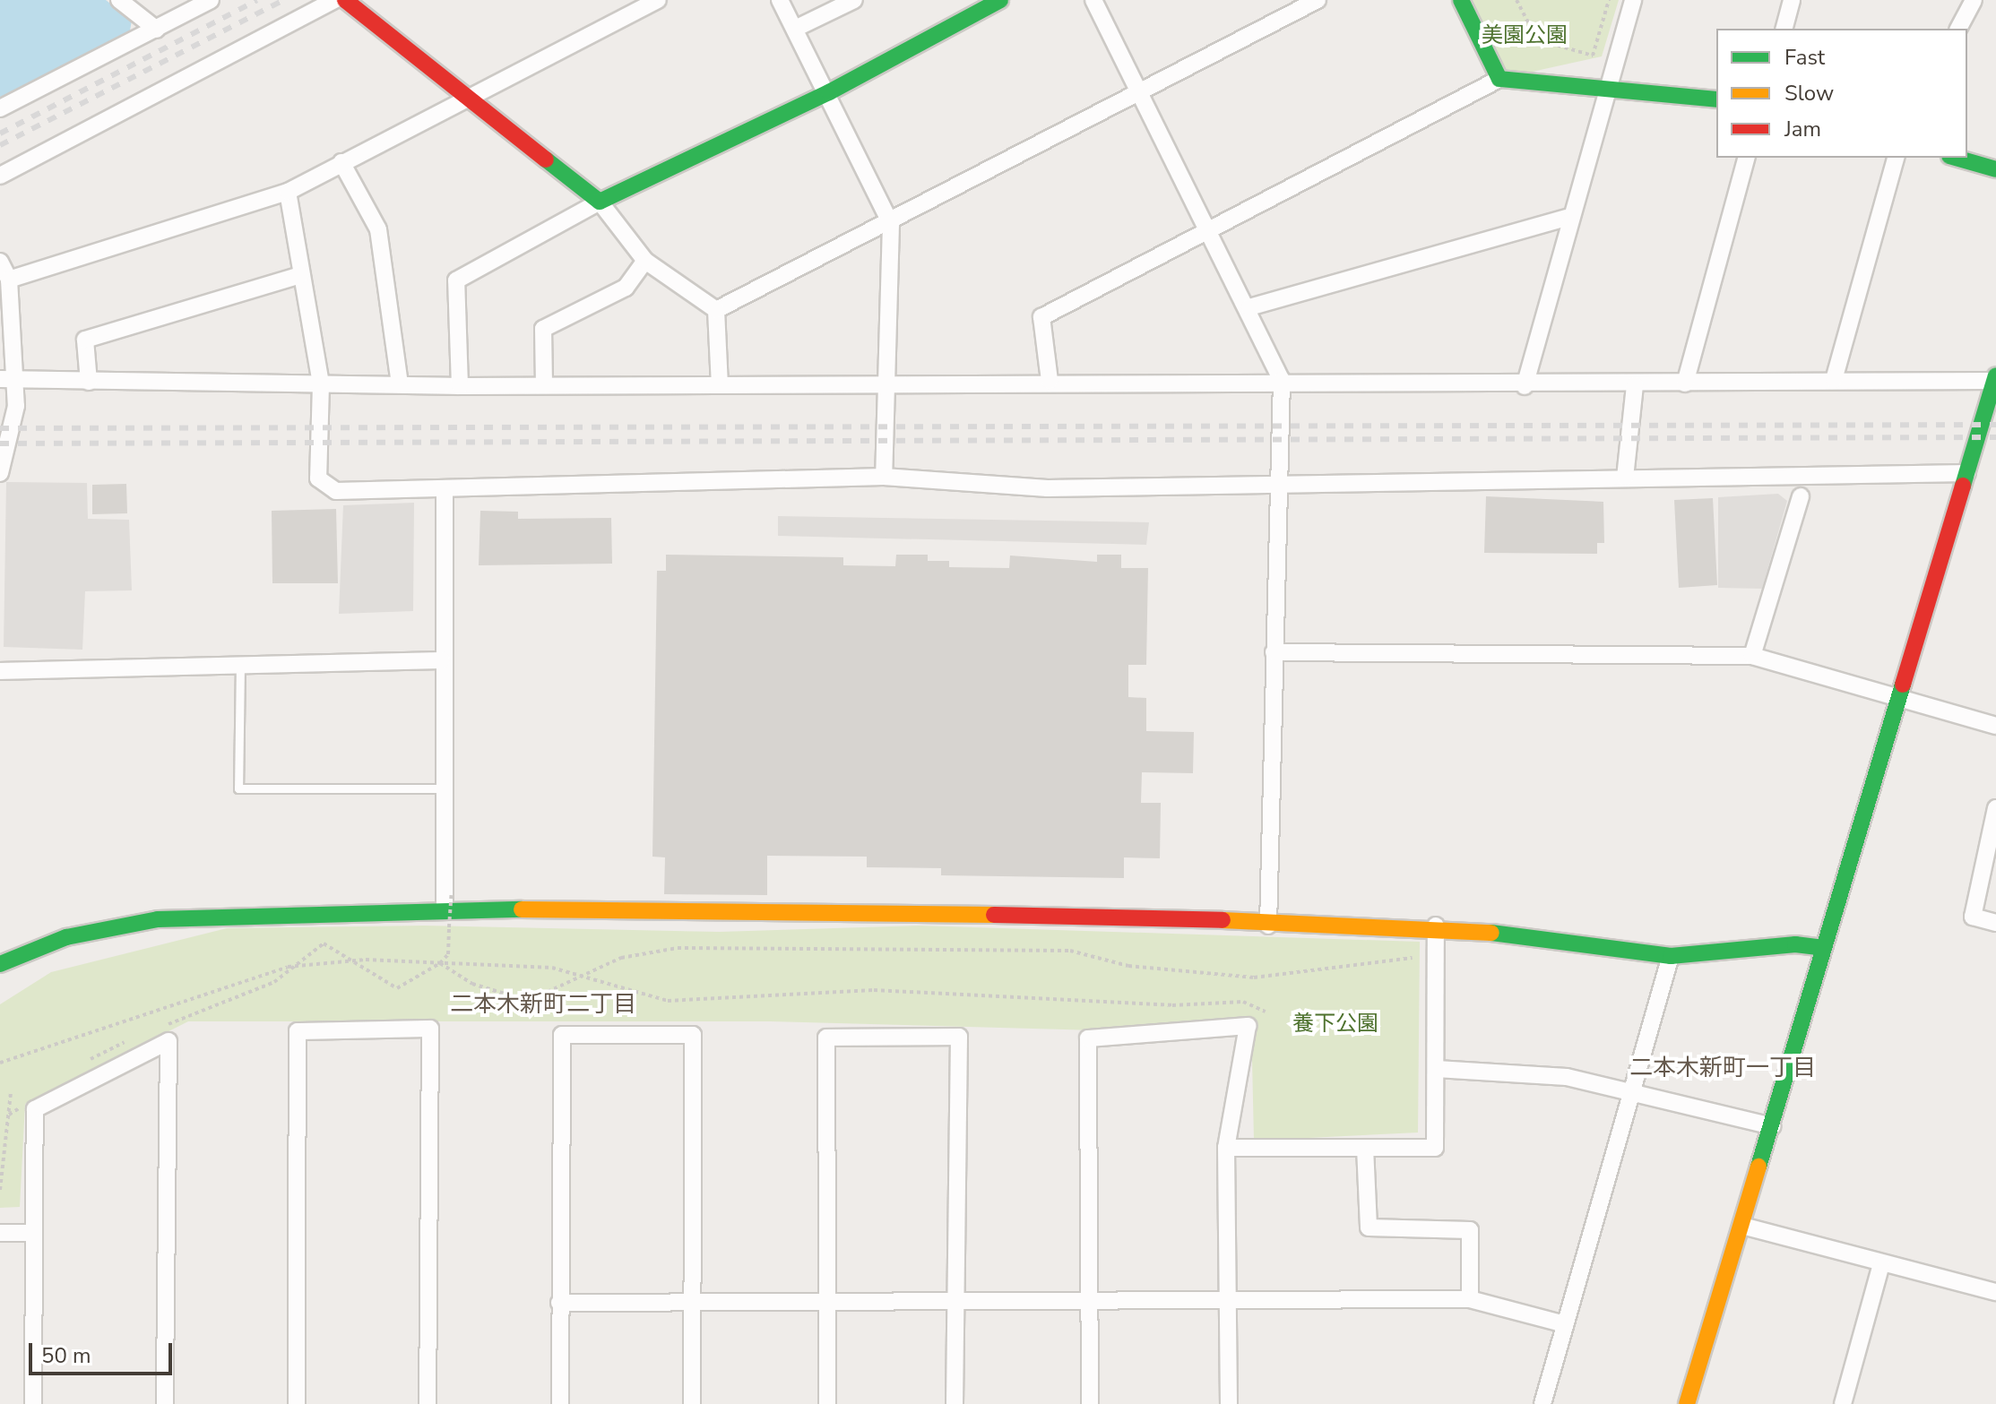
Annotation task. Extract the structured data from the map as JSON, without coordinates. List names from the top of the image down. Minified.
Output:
{"districts":["二本木新町二丁目","二本木新町一丁目"],"parks":["美園公園","養下公園"],"legend":["Fast","Slow","Jam"],"scale_bar":"50 m"}
